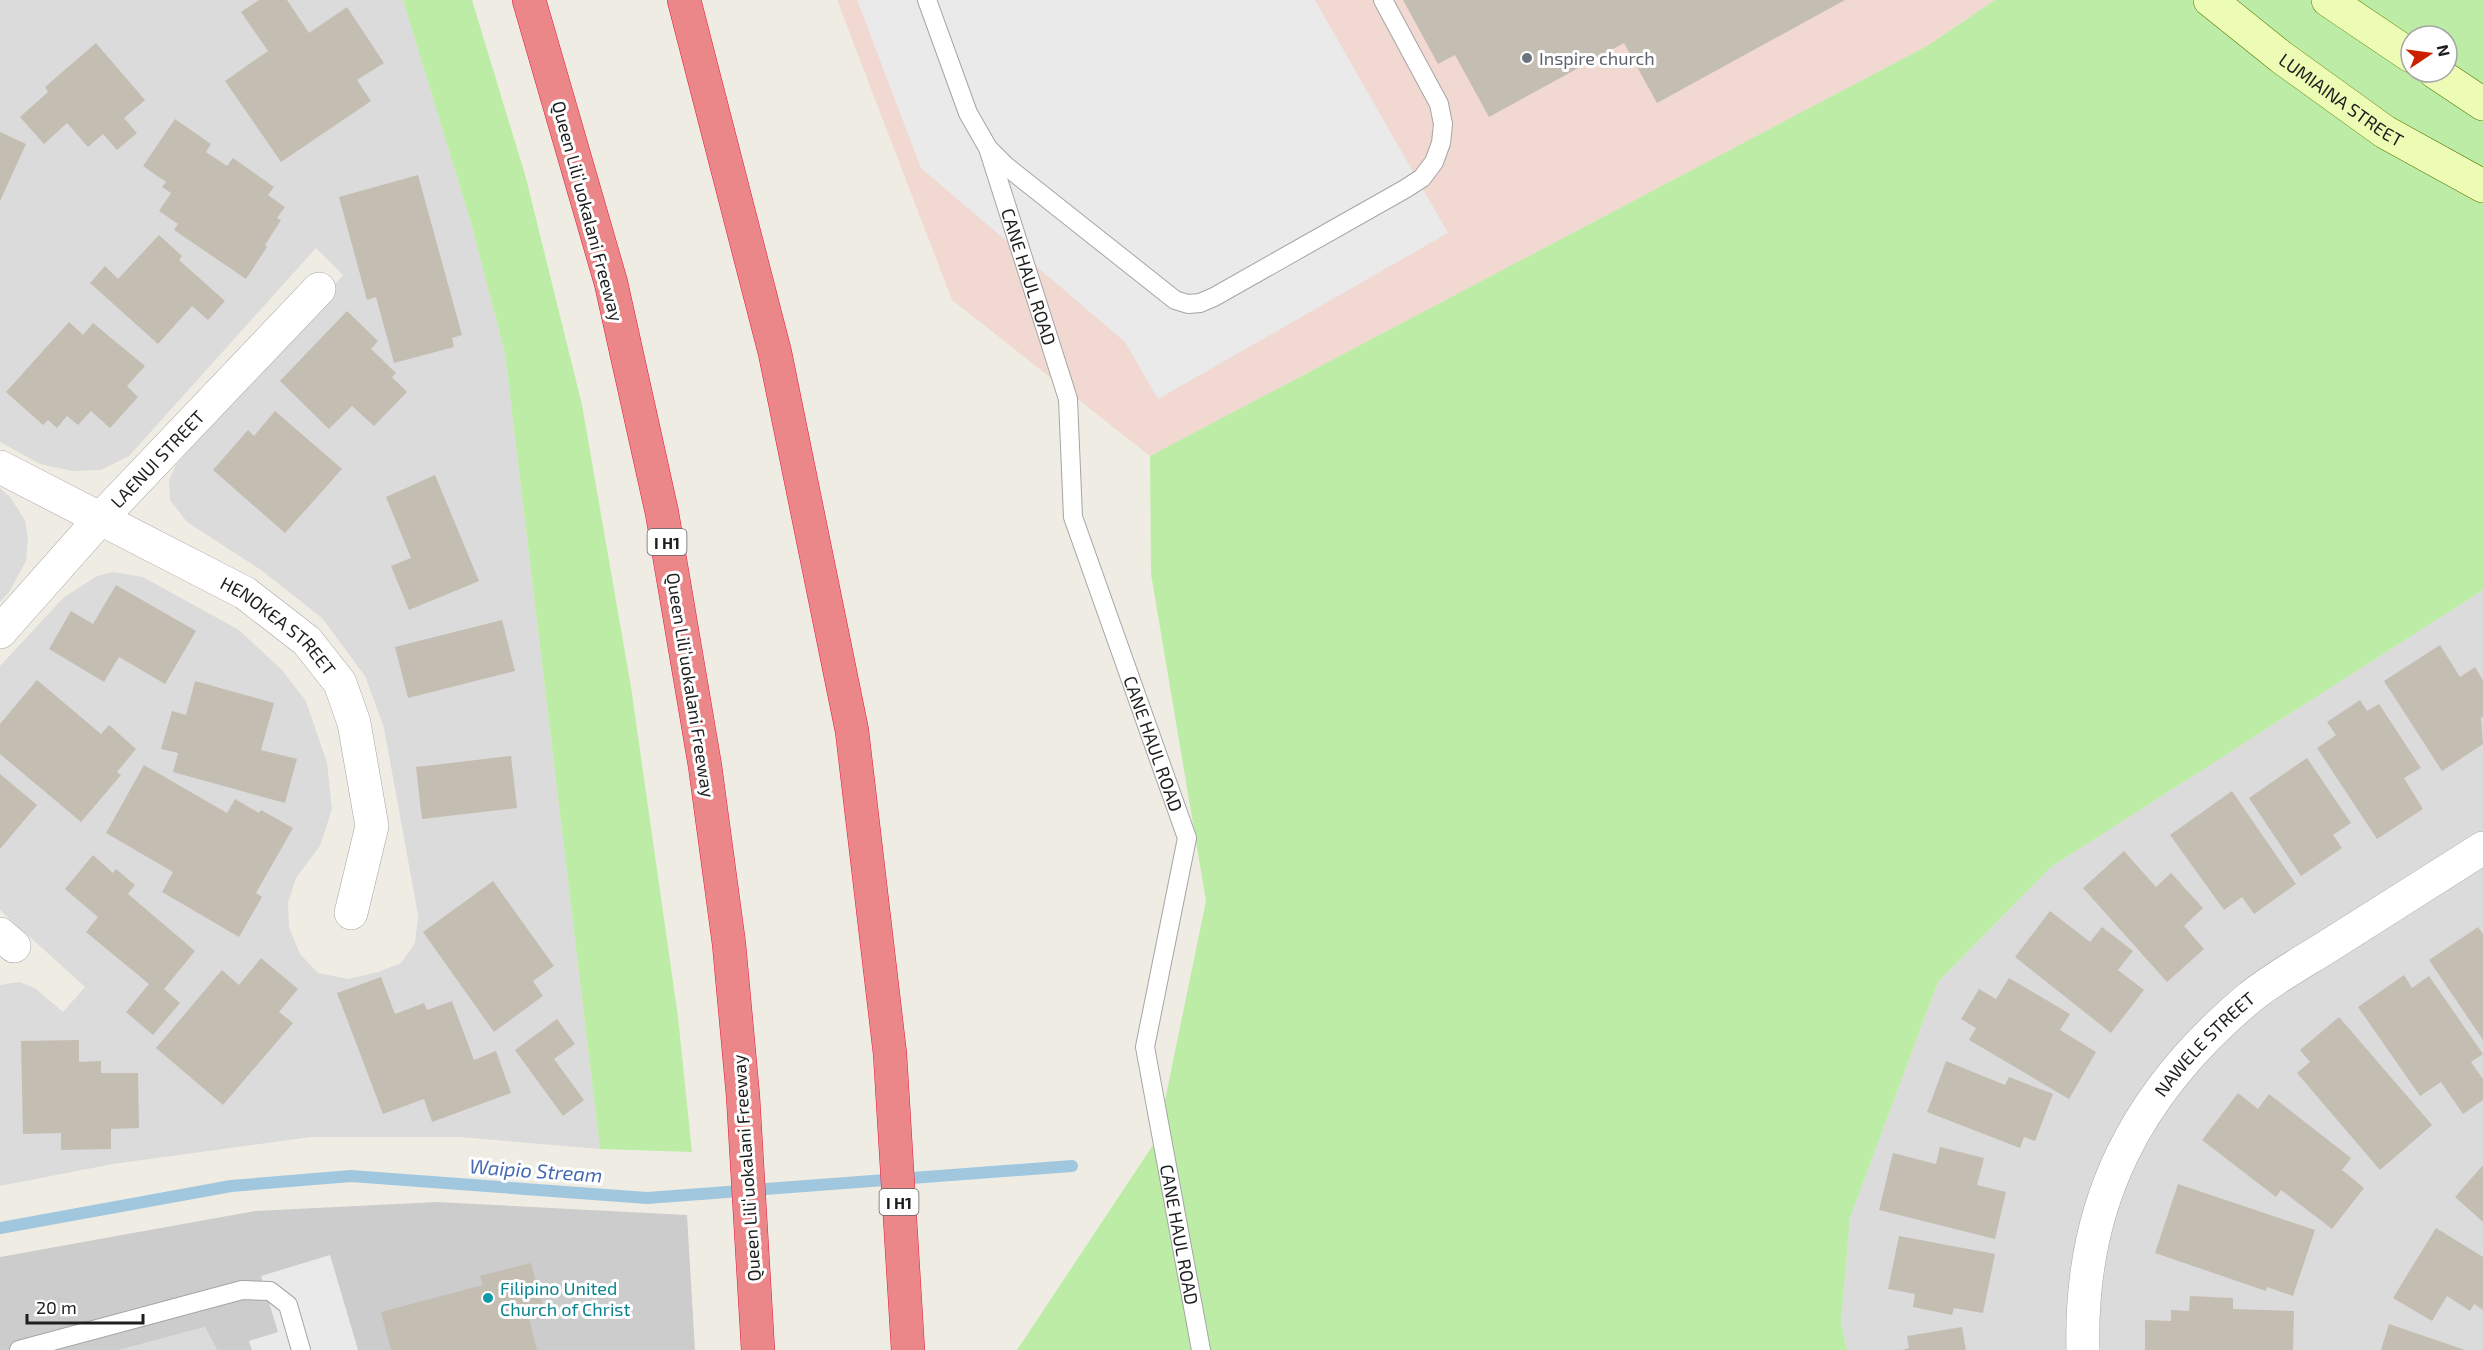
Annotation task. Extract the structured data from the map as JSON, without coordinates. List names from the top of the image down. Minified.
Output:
{"streets":{"highway":["Queen Liliʻuokalani Freeway","I H1"],"main road":["LUMIAINA STREET"],"street":["LAENUI STREET","HENOKEA STREET","NAWELE STREET"],"lane":["CANE HAUL ROAD"]},"crossings":[["LAENUI STREET","HENOKEA STREET"]],"water":["Waipio Stream"],"places":["Inspire church","Filipino United Church of Christ"],"scale_bar":"20 m","north":"right"}
